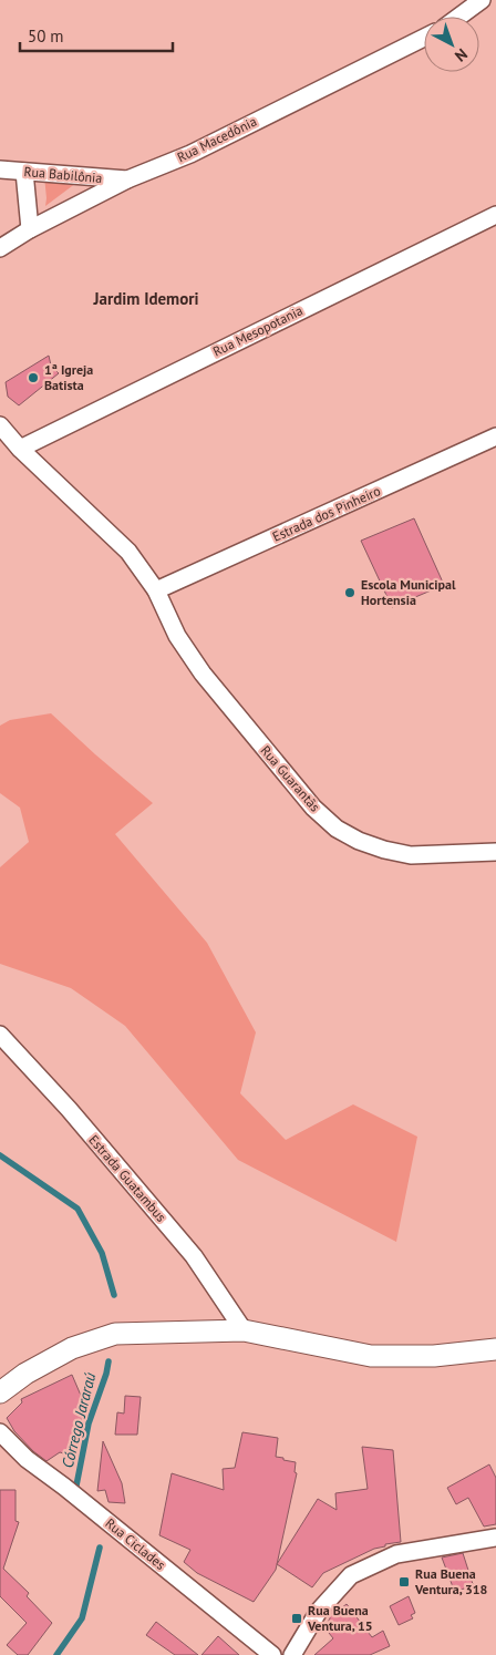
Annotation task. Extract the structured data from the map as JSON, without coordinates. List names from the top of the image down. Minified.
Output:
{"streets":{"street":["Rua Macedônia","Rua Babilônia","Rua Mesopotania","Estrada dos Pinheiro","Rua Guarantãs","Estrada Guatambus","Rua Ciclades"]},"crossings":[["Rua Macedônia","Rua Babilônia"],["Estrada dos Pinheiro","Rua Guarantãs"]],"districts":["Jardim Idemori"],"water":["Córrego Jararaú"],"places":{"other":["1ª Igreja Batista","Escola Municipal Hortensia"],"transit":["Rua Buena Ventura, 318","Rua Buena Ventura, 15"]},"scale_bar":"50 m","north":"bottom right"}
